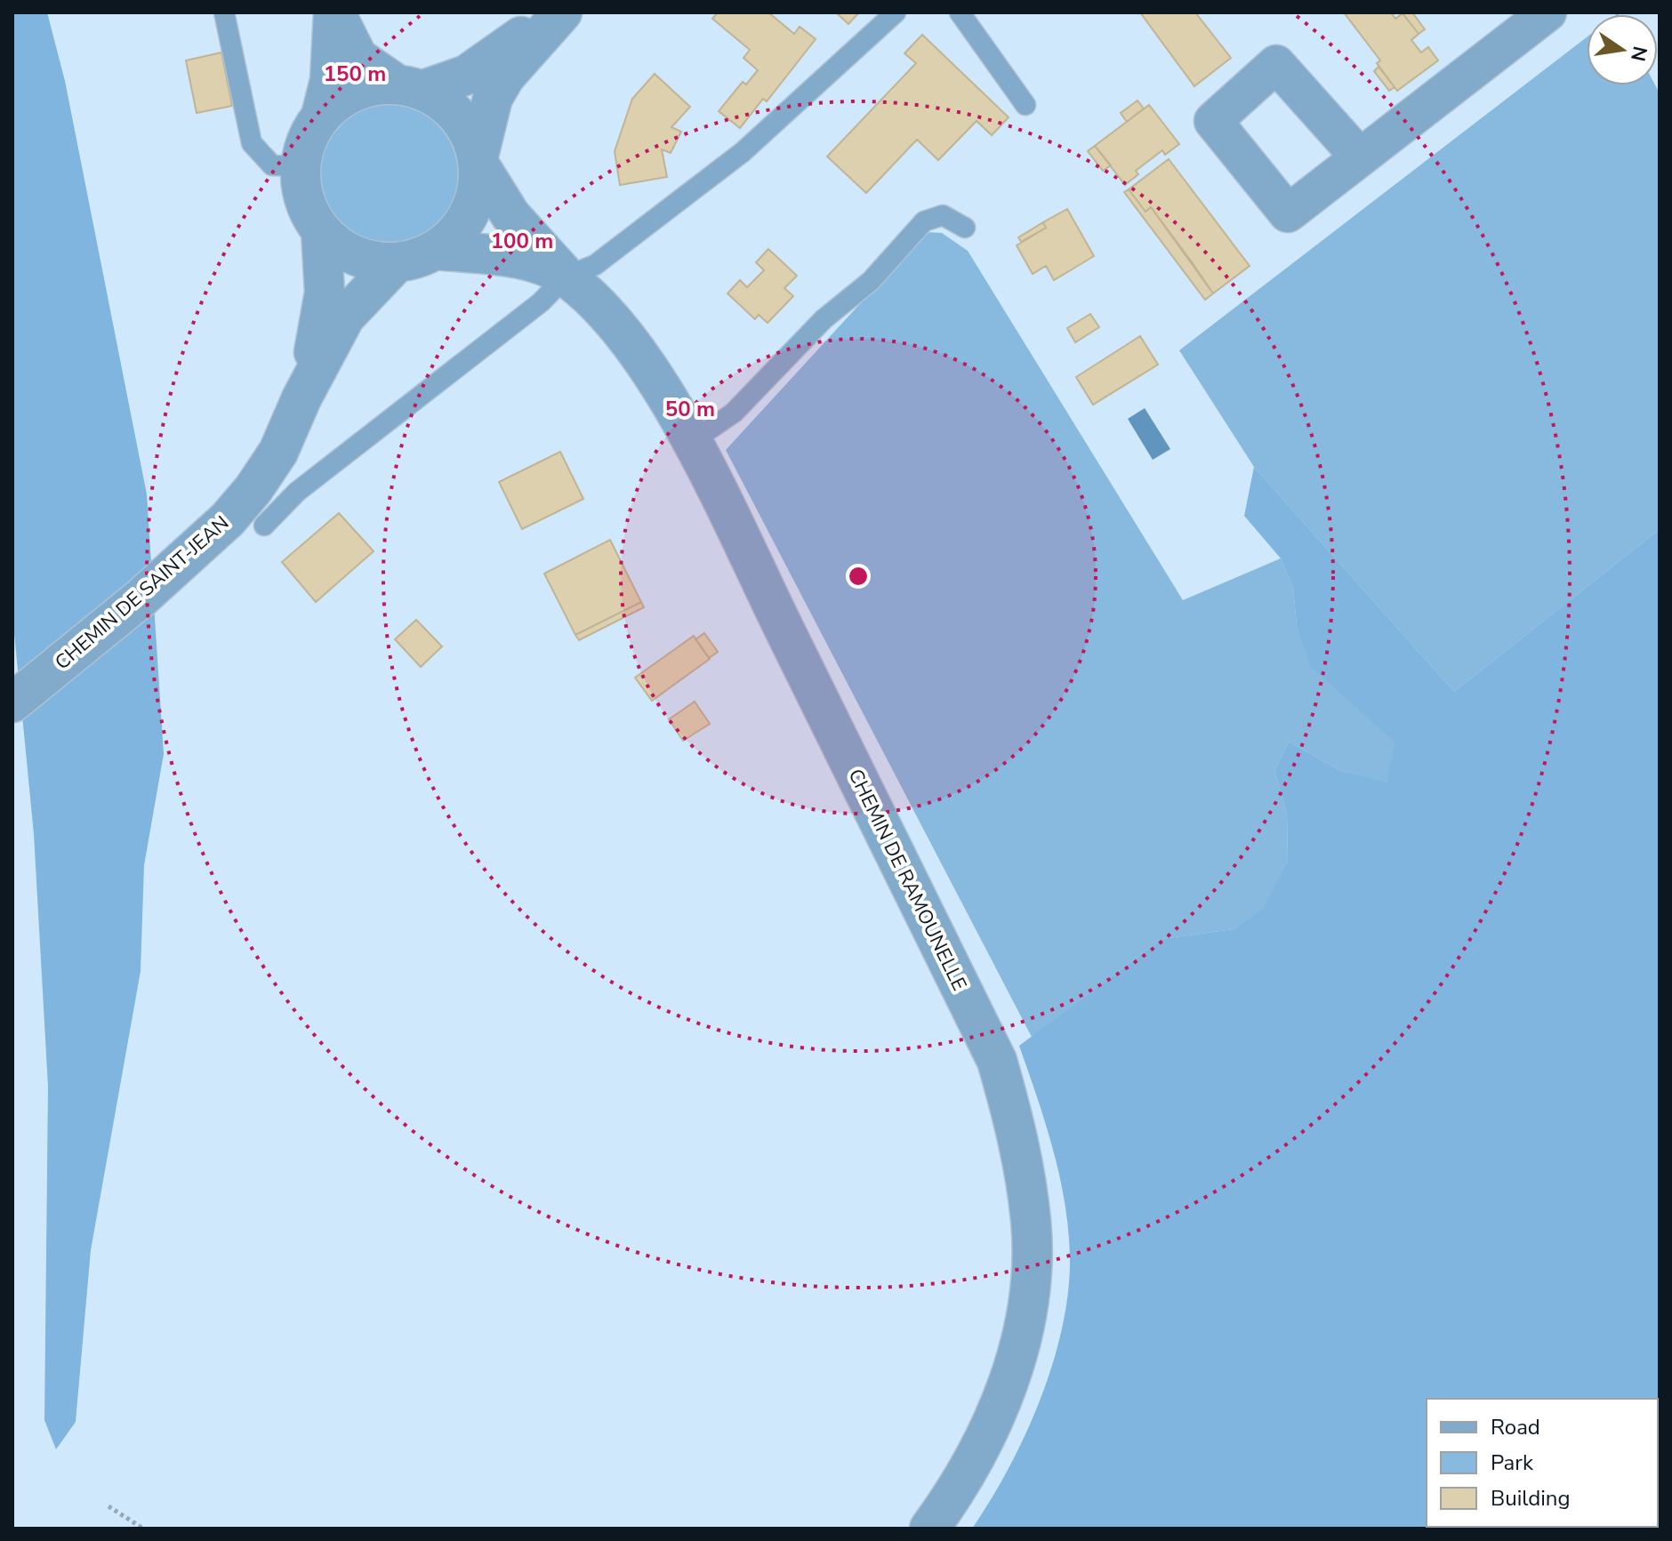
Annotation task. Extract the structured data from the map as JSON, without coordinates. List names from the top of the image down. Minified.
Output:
{"streets":{"street":["CHEMIN DE SAINT-JEAN","CHEMIN DE RAMOUNELLE"]},"crossings":[["CHEMIN DE SAINT-JEAN","CHEMIN DE RAMOUNELLE"]],"legend":["Road","Park","Building"],"north":"right","rings":["150 m","100 m","50 m"]}
